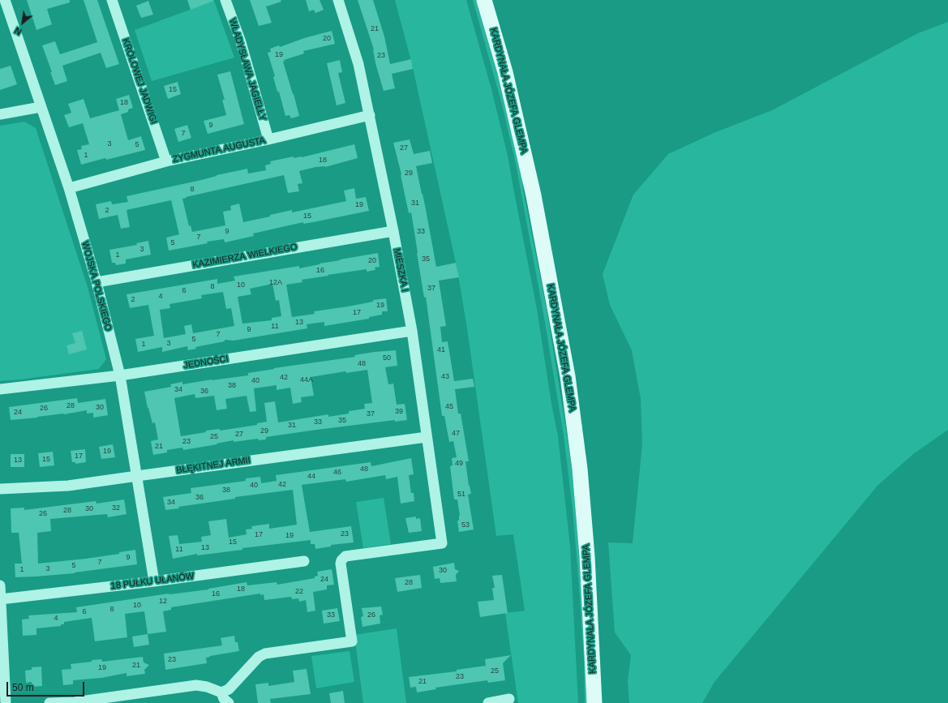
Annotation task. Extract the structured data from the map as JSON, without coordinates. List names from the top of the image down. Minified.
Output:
{"streets":{"main road":["KARDYNAŁA JÓZEFA GLEMPA"],"street":["WŁADYSŁAWA JAGIEŁŁY","KRÓLOWEJ JADWIGI","ZYGMUNTA AUGUSTA","KAZIMIERZA WIELKIEGO","MIESZKA I","WOJSKA POLSKIEGO","JEDNOŚCI","BŁĘKITNEJ ARMII","18 PUŁKU UŁANÓW"]},"crossings":[["WŁADYSŁAWA JAGIEŁŁY","ZYGMUNTA AUGUSTA"],["KRÓLOWEJ JADWIGI","ZYGMUNTA AUGUSTA"],["ZYGMUNTA AUGUSTA","MIESZKA I"],["ZYGMUNTA AUGUSTA","WOJSKA POLSKIEGO"],["KAZIMIERZA WIELKIEGO","MIESZKA I"],["KAZIMIERZA WIELKIEGO","WOJSKA POLSKIEGO"],["MIESZKA I","JEDNOŚCI"],["MIESZKA I","BŁĘKITNEJ ARMII"],["WOJSKA POLSKIEGO","JEDNOŚCI"],["WOJSKA POLSKIEGO","BŁĘKITNEJ ARMII"],["WOJSKA POLSKIEGO","18 PUŁKU UŁANÓW"]],"house_numbers":["21","20","19","23","15","18","9","7","3","5","27","1","18","29","8","31","19","2","15","9","33","7","5","3","1","35","20","16","12A","10","8","37","6","4","2","19","17","13","11","9","7","5","3","1","41","50","48","43","42","44A","40","38","34","36","28","45","30","26","39","24","37","35","33","31","29","47","27","25","23","21","19","17","15","13","49","48","46","44","42","40","38","51","36","34","32","30","28","26","53","23","17","19","15","13","11","9","7","5","3","1","30","24","28","18","22","16","12","10","8","6","33","26","4","23","21","19","25","23","21"],"scale_bar":"50 m","north":"bottom left"}
